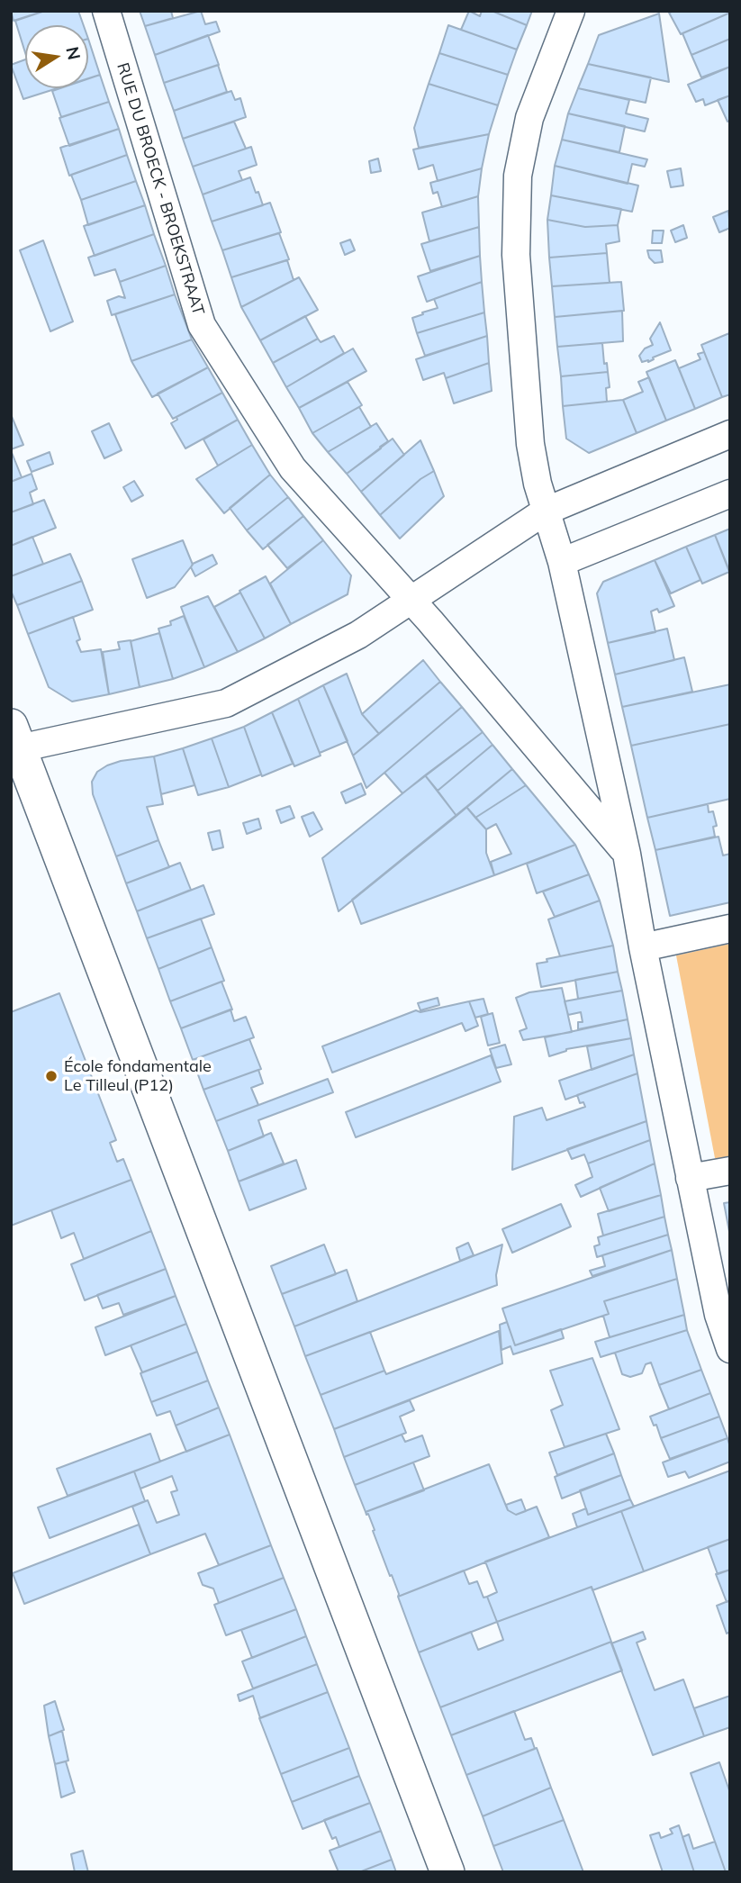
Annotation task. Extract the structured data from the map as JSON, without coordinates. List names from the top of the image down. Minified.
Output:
{"streets":{"street":["RUE DU BROECK - BROEKSTRAAT"]},"places":["École fondamentale Le Tilleul (P12)"],"north":"right"}
